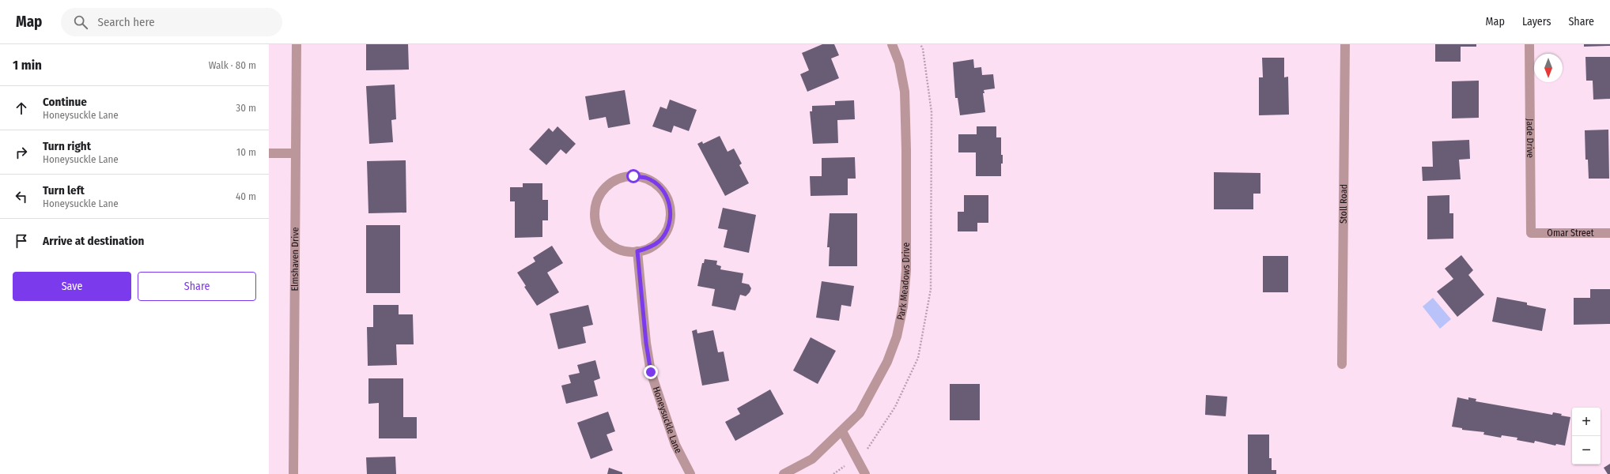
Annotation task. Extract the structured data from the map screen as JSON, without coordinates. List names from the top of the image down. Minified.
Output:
{"streets":{"street":["Jade Drive","Stoll Road","Omar Street","Elmshaven Drive","Park Meadows Drive","Honeysuckle Lane"]},"crossings":[["Jade Drive","Omar Street"]],"north":"bottom","page":{"header":"Map","search":"Search here","nav":["Map","Layers","Share"],"heading":["1 min","Walk · 80 m"],"list":[["Continue","Honeysuckle Lane","30 m"],["Turn right","Honeysuckle Lane","10 m"],["Turn left","Honeysuckle Lane","40 m"],"Arrive at destination"],"buttons":["Save","Share"],"map_buttons":["+","−"]}}
